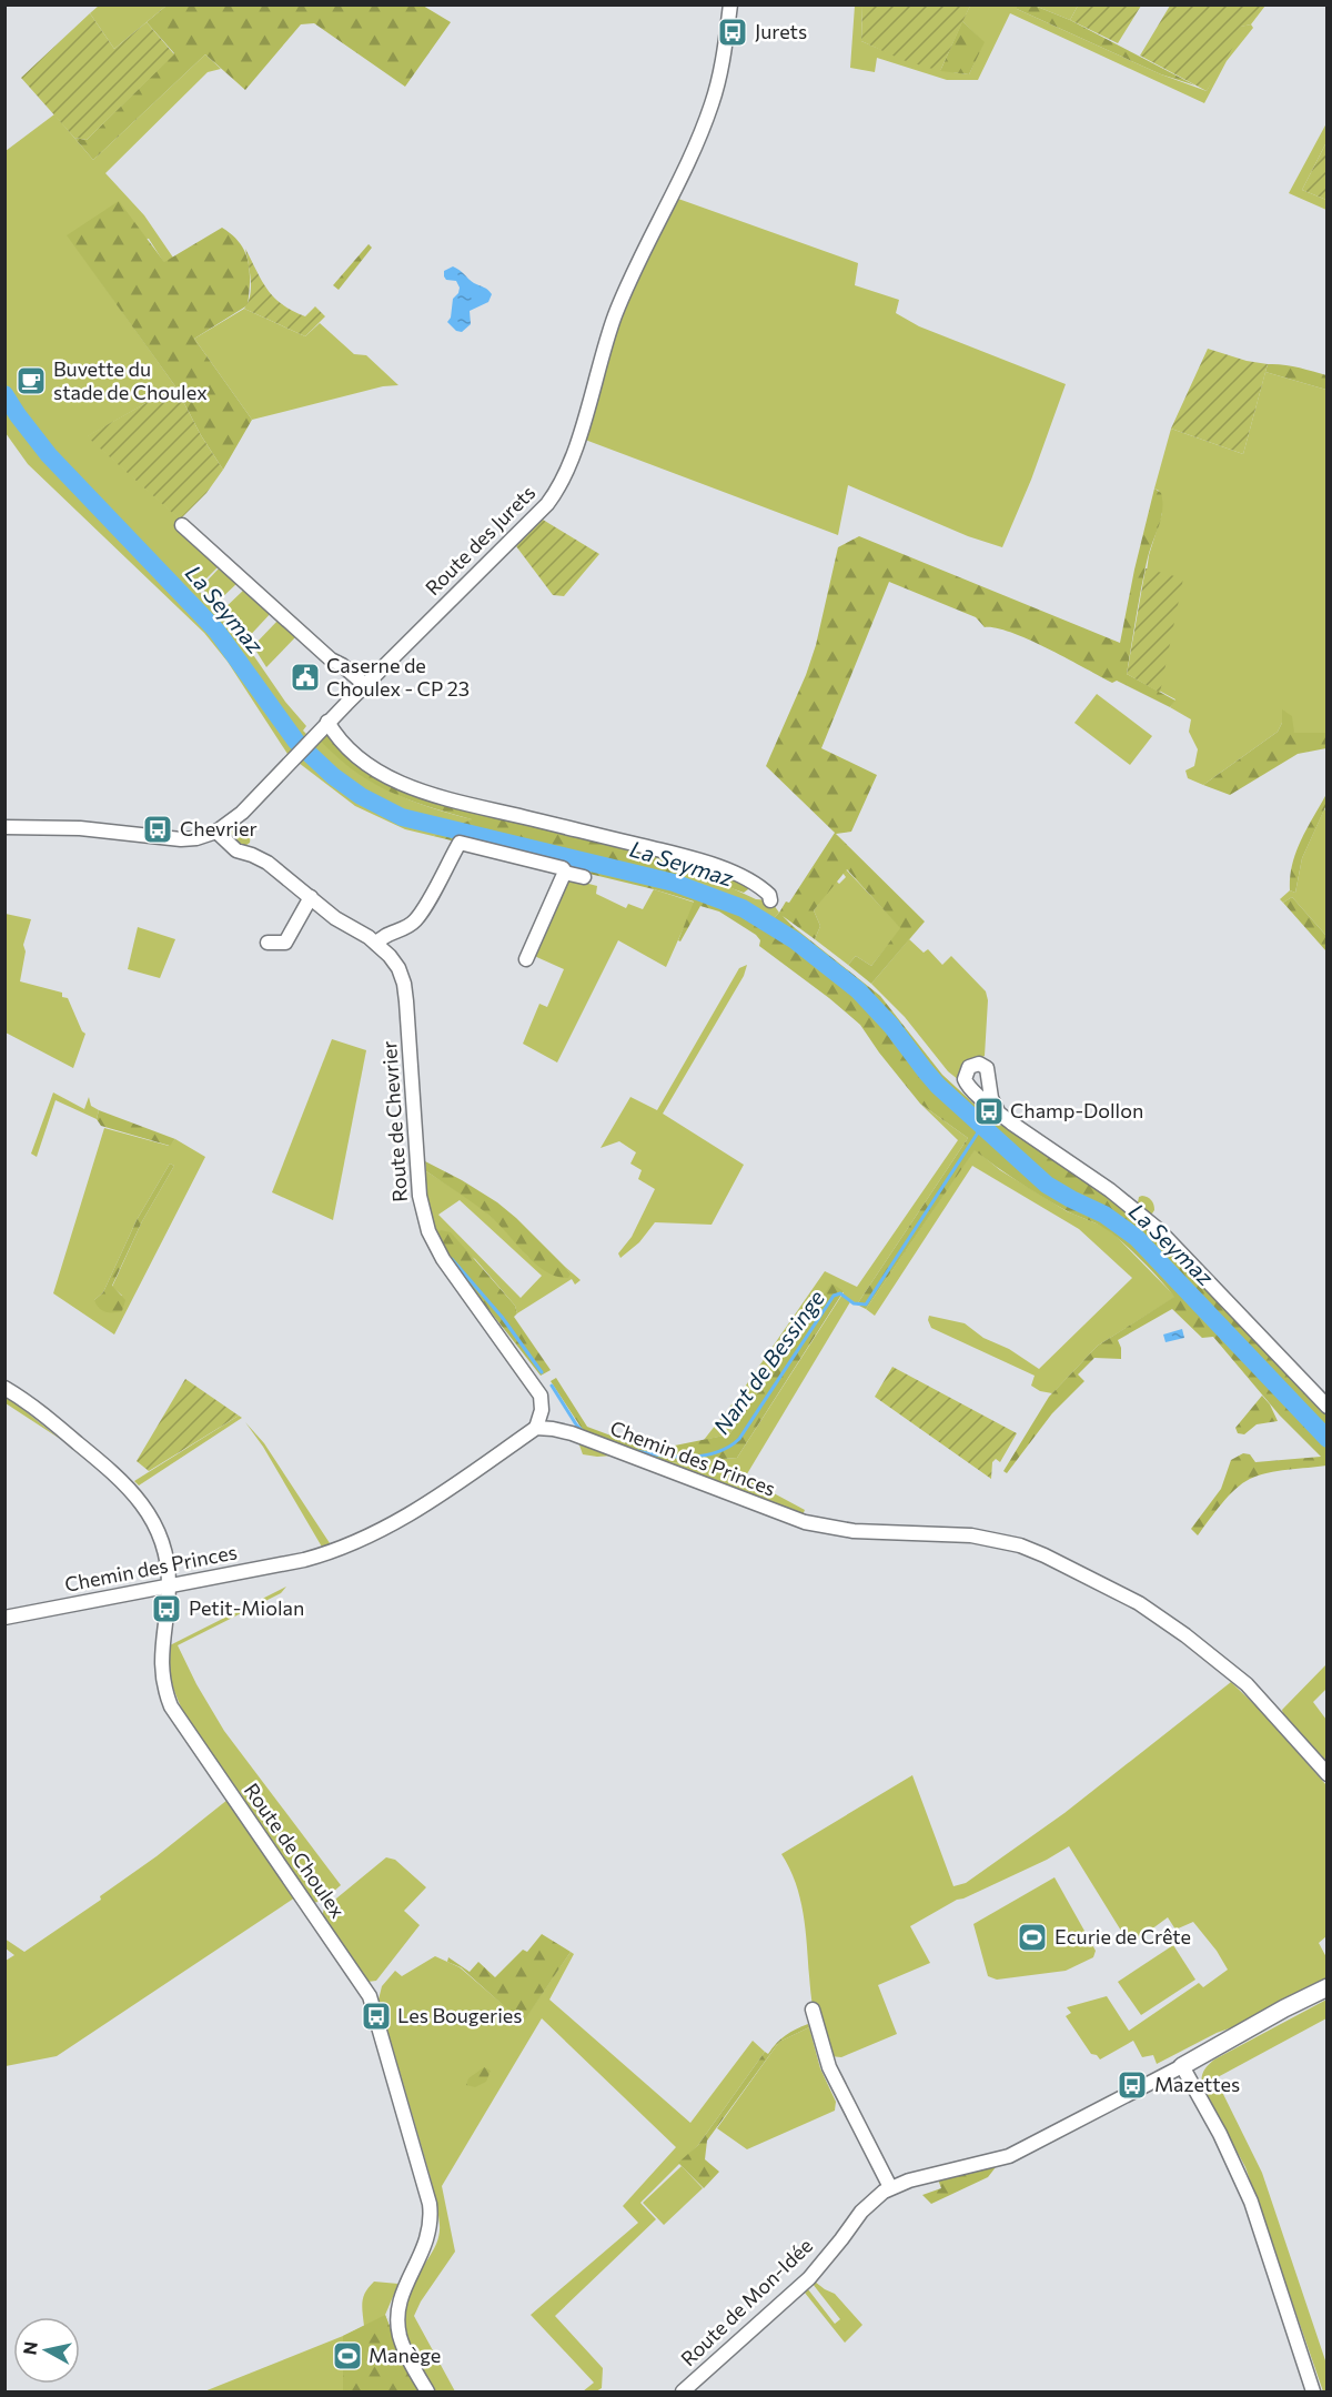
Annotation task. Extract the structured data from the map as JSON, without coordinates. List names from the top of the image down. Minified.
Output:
{"streets":{"main road":["Route de Mon-Idée"],"street":["Route des Jurets","Route de Chevrier","Chemin des Princes","Route de Choulex"]},"crossings":[["Route des Jurets","Route de Chevrier"],["Route de Chevrier","Chemin des Princes"],["Chemin des Princes","Route de Choulex"]],"water":["La Seymaz","Nant de Bessinge"],"places":{"bus stop":["Jurets","Chevrier","Champ-Dollon","Petit-Miolan","Les Bougeries","Mazettes"],"cafe":["Buvette du stade de Choulex"],"public building":["Caserne de Choulex - CP 23"],"sports":["Ecurie de Crête","Manège"]},"north":"left"}
